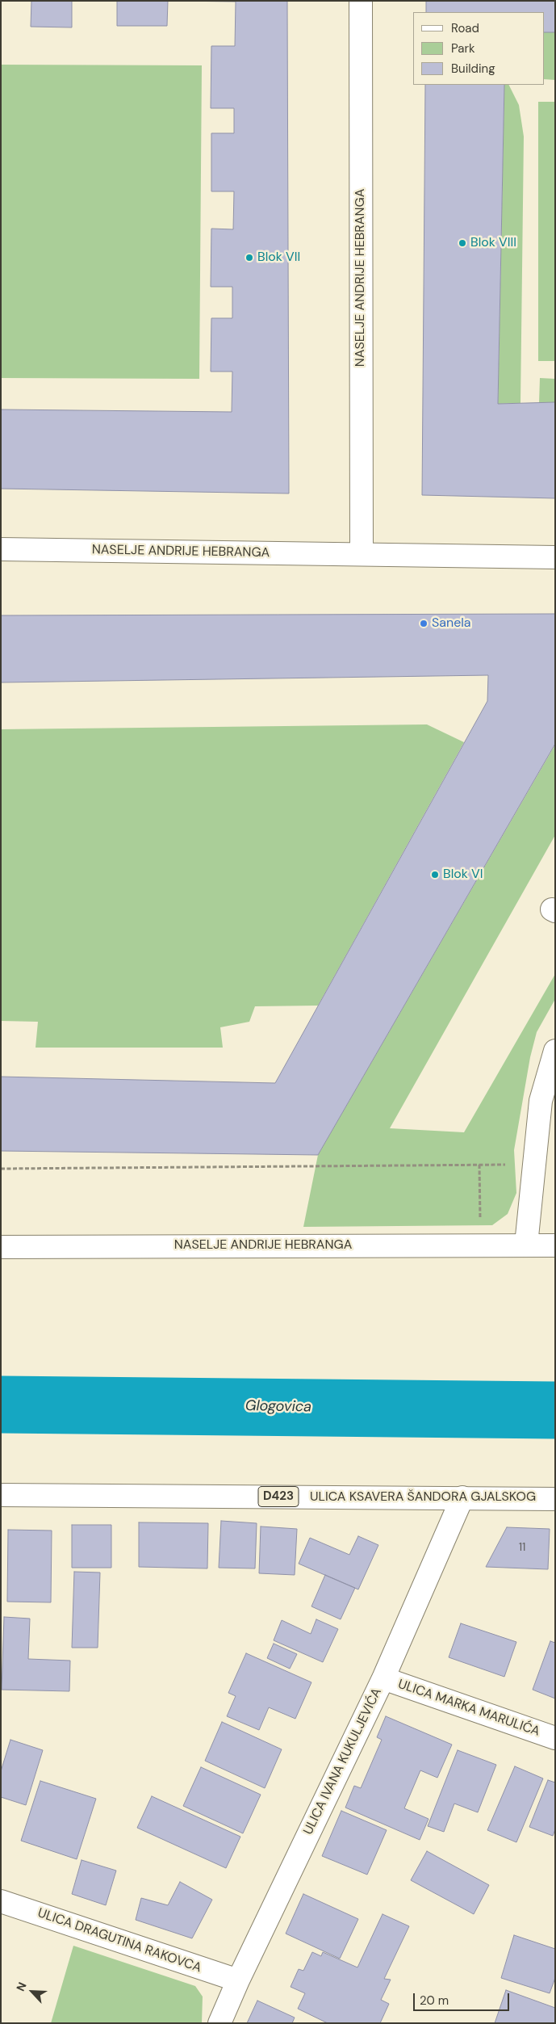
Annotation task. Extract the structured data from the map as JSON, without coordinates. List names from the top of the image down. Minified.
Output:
{"streets":{"street":["NASELJE ANDRIJE HEBRANGA","D423","ULICA KSAVERA ŠANDORA GJALSKOG","ULICA MARKA MARULIĆA","ULICA IVANA KUKULJEVIĆA","ULICA DRAGUTINA RAKOVCA"]},"crossings":[["ULICA KSAVERA ŠANDORA GJALSKOG","ULICA IVANA KUKULJEVIĆA"],["ULICA MARKA MARULIĆA","ULICA IVANA KUKULJEVIĆA"],["ULICA IVANA KUKULJEVIĆA","ULICA DRAGUTINA RAKOVCA"]],"water":["Glogovica"],"places":["Blok VIII","Blok VII","Sanela","Blok VI"],"house_numbers":["11"],"legend":["Road","Park","Building"],"scale_bar":"20 m","north":"top left"}
